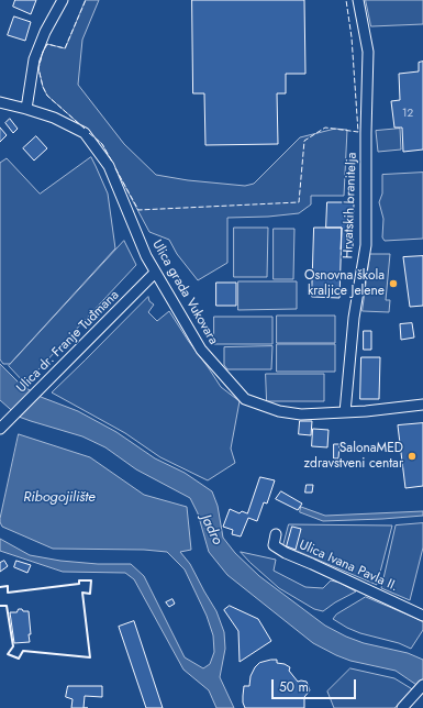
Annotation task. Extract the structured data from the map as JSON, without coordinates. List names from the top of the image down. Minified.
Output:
{"streets":{"street":["Hrvatskih branitelja","Ulica grada Vukovara","Ulica dr. Franje Tuđmana","Ulica Ivana Pavla II."]},"crossings":[["Hrvatskih branitelja","Ulica grada Vukovara"],["Ulica grada Vukovara","Ulica dr. Franje Tuđmana"]],"water":["Ribogojilište","Jadro"],"places":["Osnovna škola kraljice Jelene","SalonaMED zdravstveni centar"],"house_numbers":["12"],"scale_bar":"50 m"}
